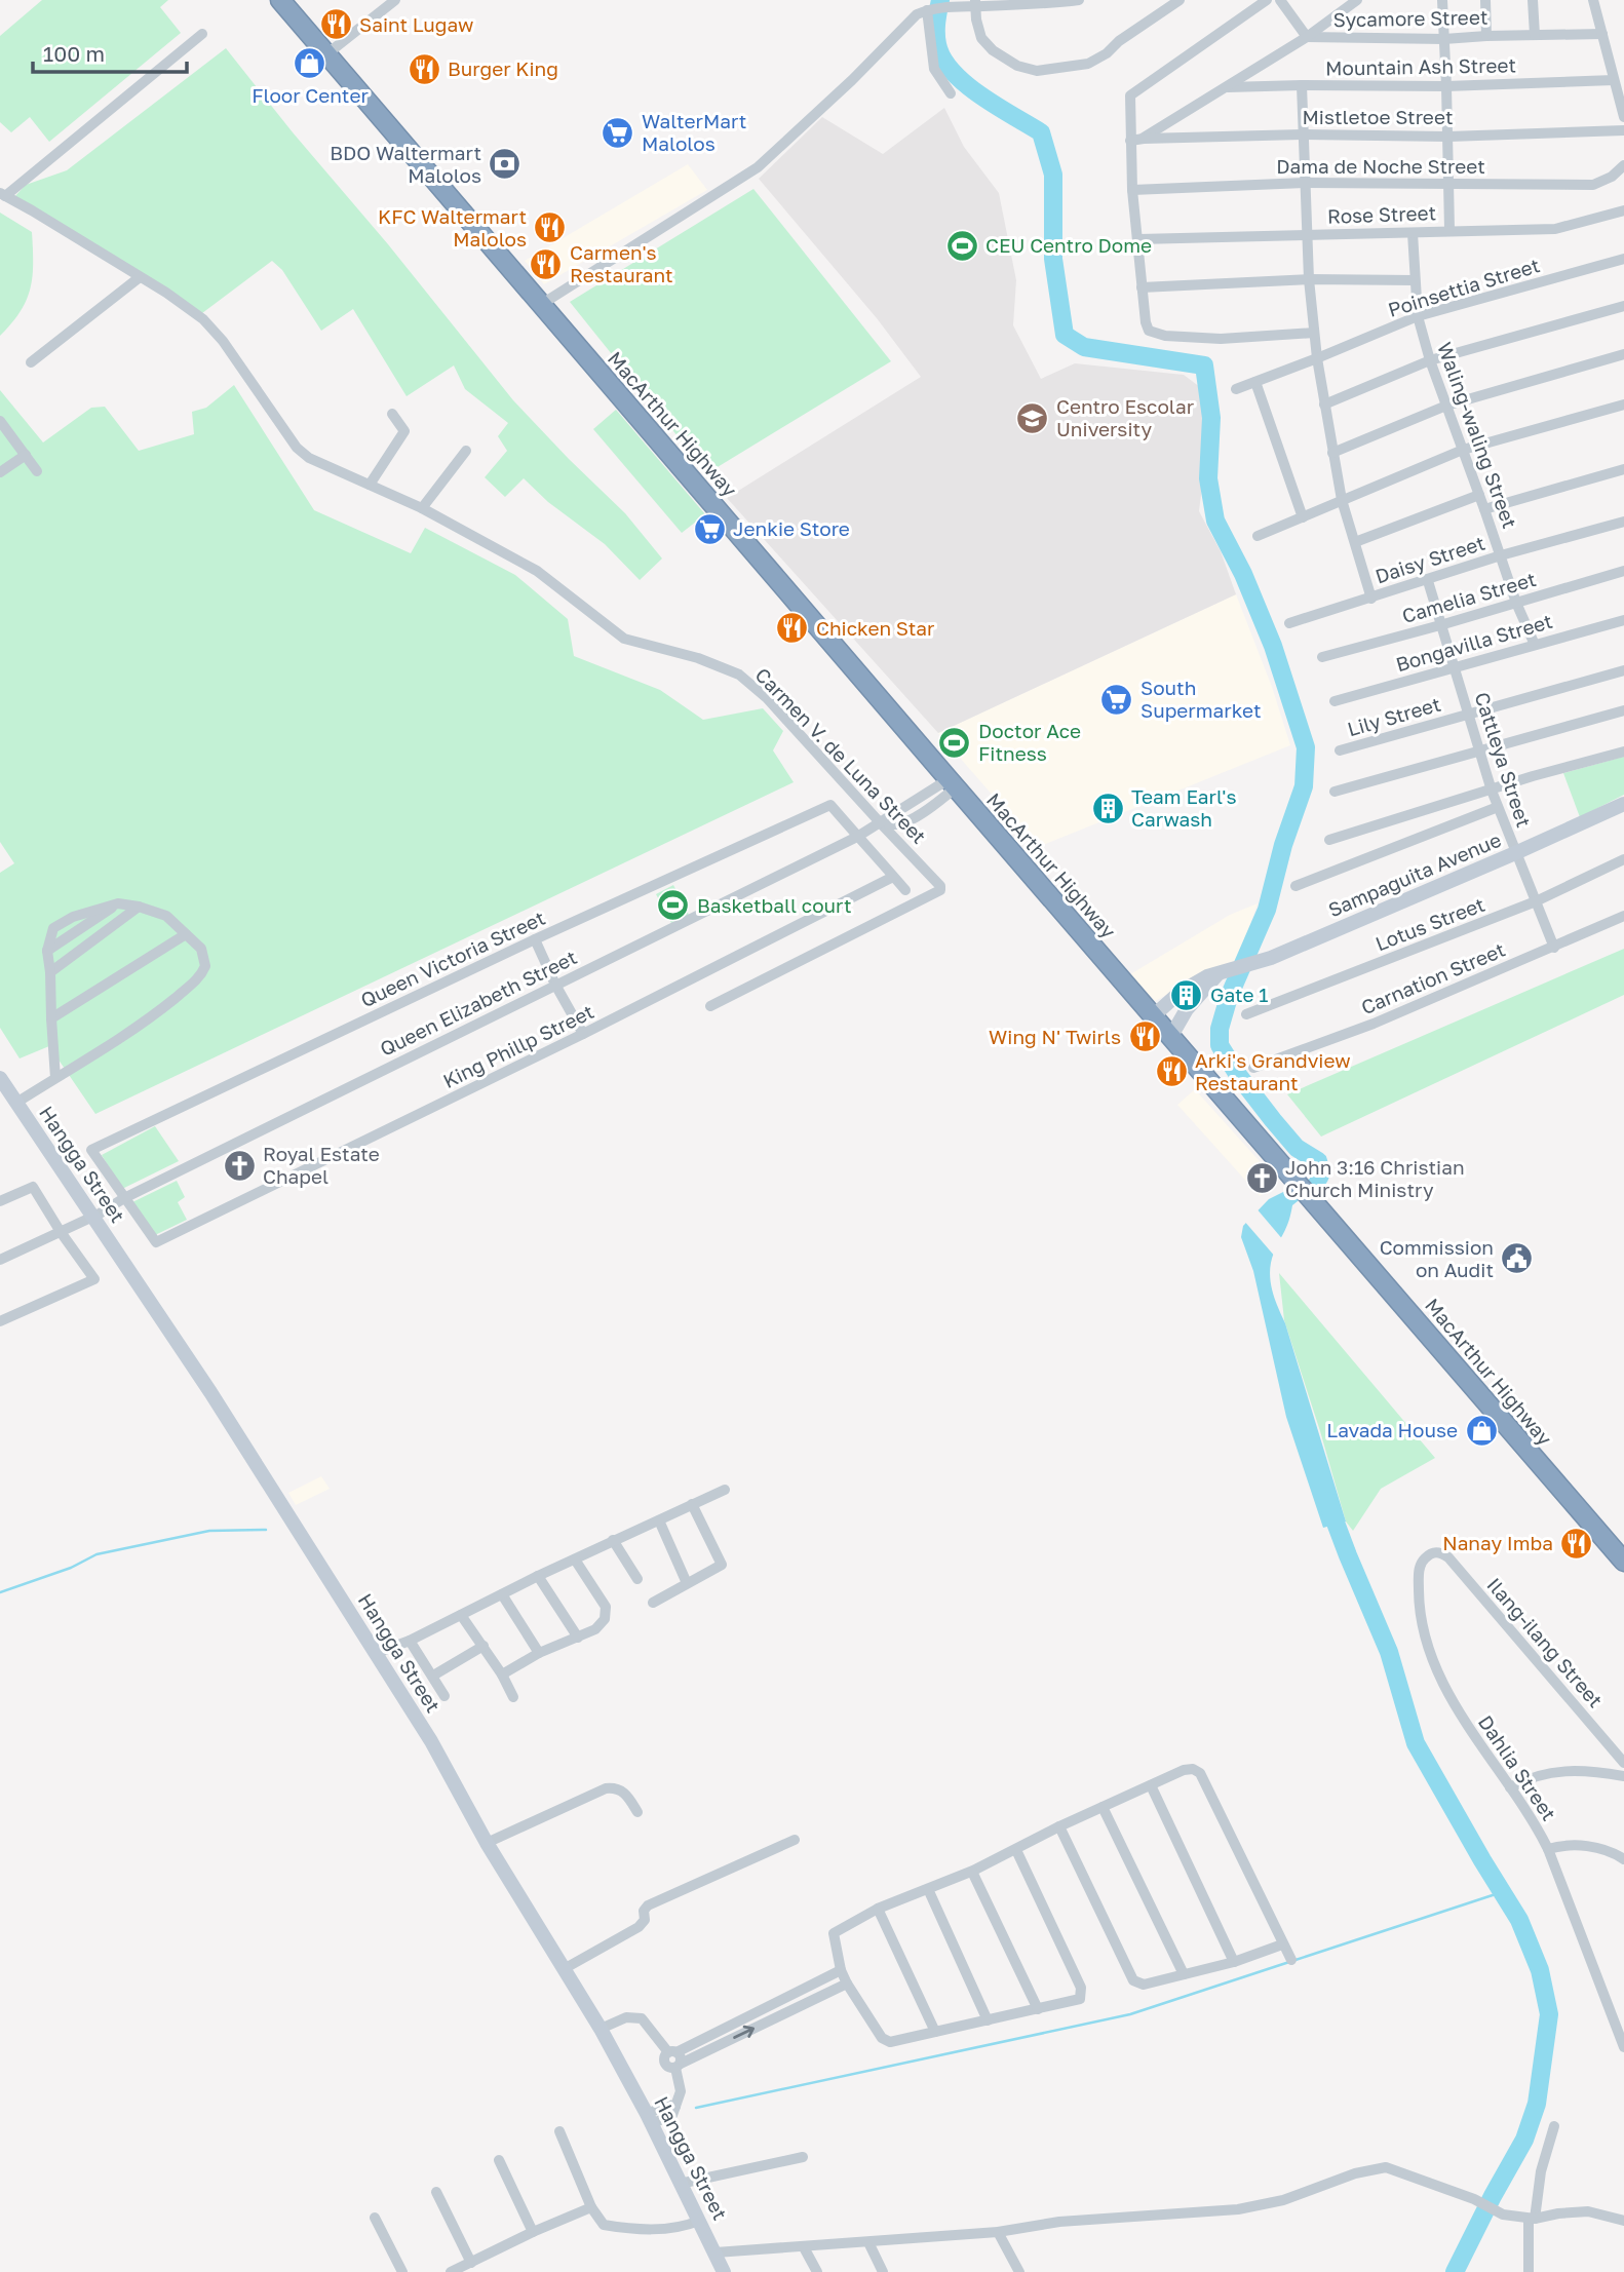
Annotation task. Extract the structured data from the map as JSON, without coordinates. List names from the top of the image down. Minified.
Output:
{"streets":{"highway":["MacArthur Highway"],"street":["Sycamore Street","Mountain Ash Street","Mistletoe Street","Dama de Noche Street","Rose Street","Poinsettia Street","Waling-waling Street","Daisy Street","Camelia Street","Bongavilla Street","Lily Street","Carmen V. de Luna Street","Cattleya Street","Sampaguita Avenue","Lotus Street","Queen Victoria Street","Carnation Street","Queen Elizabeth Street","King Phillp Street","Hangga Street","Ilang-ilang Street","Dahlia Street"]},"crossings":[["Rose Street","Waling-waling Street"],["Poinsettia Street","Waling-waling Street"],["MacArthur Highway","Sampaguita Avenue"],["MacArthur Highway","Queen Elizabeth Street"],["Waling-waling Street","Daisy Street"],["Waling-waling Street","Camelia Street"],["Waling-waling Street","Bongavilla Street"],["Daisy Street","Cattleya Street"],["Camelia Street","Cattleya Street"],["Bongavilla Street","Cattleya Street"],["Lily Street","Cattleya Street"],["Carmen V. de Luna Street","Queen Elizabeth Street"],["Cattleya Street","Sampaguita Avenue"],["Cattleya Street","Lotus Street"],["Cattleya Street","Carnation Street"],["Queen Victoria Street","Queen Elizabeth Street"],["Queen Victoria Street","King Phillp Street"],["Queen Elizabeth Street","King Phillp Street"],["Queen Elizabeth Street","Hangga Street"],["Ilang-ilang Street","Dahlia Street"]],"places":{"restaurant":["Saint Lugaw","Burger King","KFC Waltermart Malolos","Carmen's Restaurant","Chicken Star","Wing N' Twirls","Arki's Grandview Restaurant","Nanay Imba"],"shop":["Floor Center","Lavada House"],"supermarket":["WalterMart Malolos","Jenkie Store","South Supermarket"],"bank":["BDO Waltermart Malolos"],"sports":["CEU Centro Dome","Doctor Ace Fitness","Basketball court"],"school or university":["Centro Escolar University"],"building":["Team Earl's Carwash","Gate 1"],"church":["Royal Estate Chapel","John 3:16 Christian Church Ministry"],"public building":["Commission on Audit"]},"scale_bar":"100 m"}
